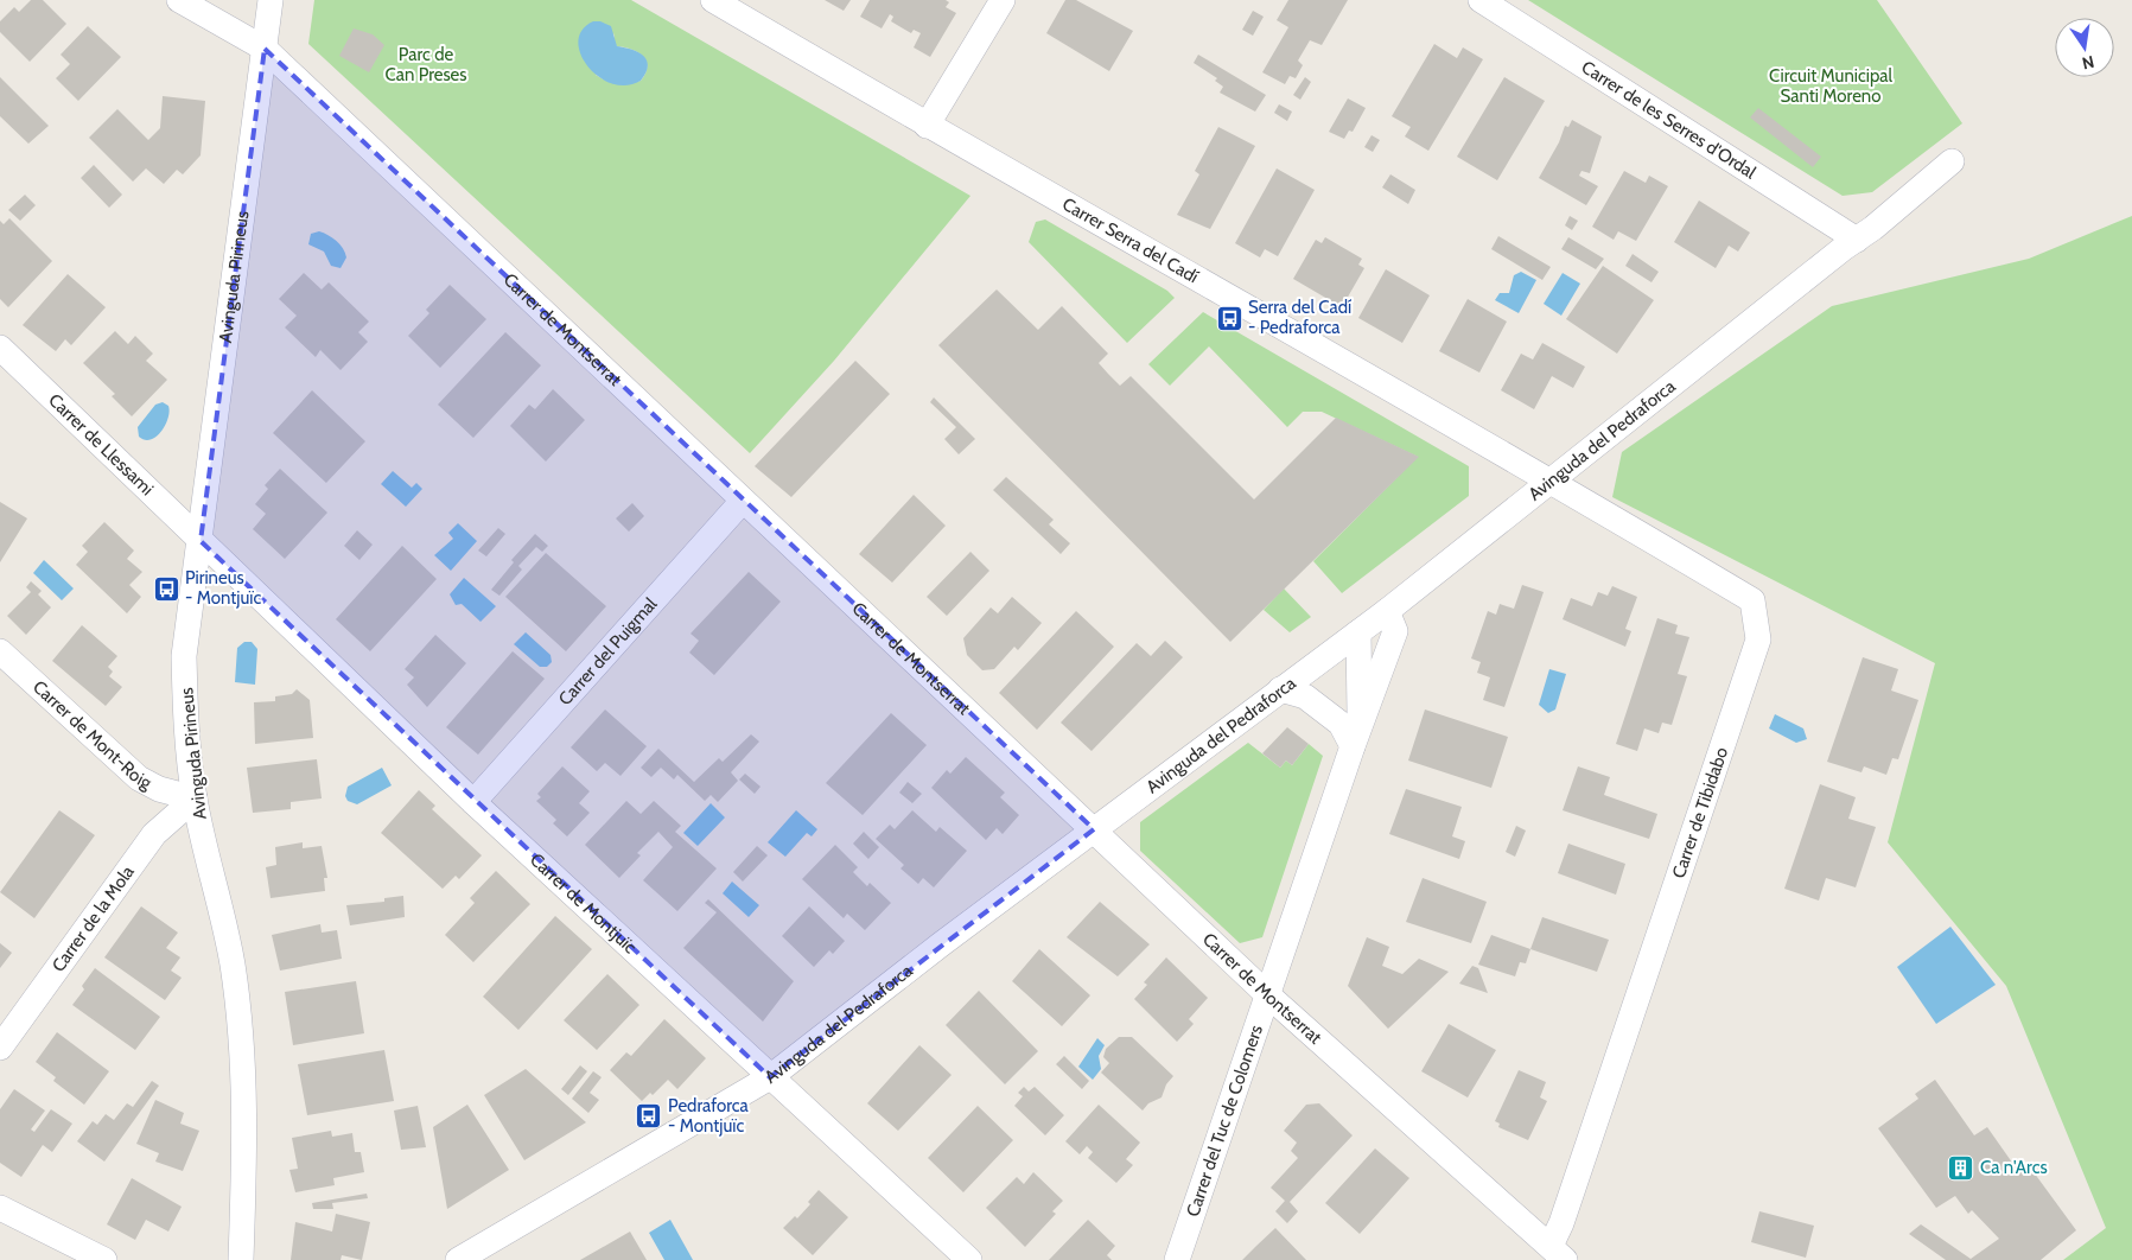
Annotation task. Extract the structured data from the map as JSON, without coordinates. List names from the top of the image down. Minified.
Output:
{"streets":{"street":["Carrer de les Serres d'Ordal","Carrer Serra del Cadí","Avinguda Pirineus","Carrer de Montserrat","Avinguda del Pedraforca","Carrer de Llessami","Carrer del Puigmal","Carrer de Mont-Roig","Carrer de Tibidabo","Carrer de Montjuïc","Carrer de la Mola","Carrer del Tuc de Colomers"]},"crossings":[["Carrer de les Serres d'Ordal","Avinguda del Pedraforca"],["Carrer Serra del Cadí","Avinguda del Pedraforca"],["Carrer Serra del Cadí","Carrer de Tibidabo"],["Avinguda Pirineus","Carrer de Montserrat"],["Avinguda Pirineus","Carrer de Llessami"],["Avinguda Pirineus","Carrer de Mont-Roig"],["Avinguda Pirineus","Carrer de Montjuïc"],["Avinguda Pirineus","Carrer de la Mola"],["Carrer de Montserrat","Avinguda del Pedraforca"],["Carrer de Montserrat","Carrer del Puigmal"],["Carrer de Montserrat","Carrer de Tibidabo"],["Carrer de Montserrat","Carrer del Tuc de Colomers"],["Avinguda del Pedraforca","Carrer de Tibidabo"],["Avinguda del Pedraforca","Carrer de Montjuïc"],["Avinguda del Pedraforca","Carrer del Tuc de Colomers"],["Carrer de Llessami","Carrer de Montjuïc"],["Carrer del Puigmal","Carrer de Montjuïc"],["Carrer de Mont-Roig","Carrer de la Mola"]],"parks":["Parc de Can Preses","Circuit Municipal Santi Moreno"],"places":{"bus stop":["Serra del Cadí - Pedraforca","Pirineus - Montjuïc","Pedraforca - Montjuïc"],"building":["Ca n'Arcs"]},"north":"bottom"}
